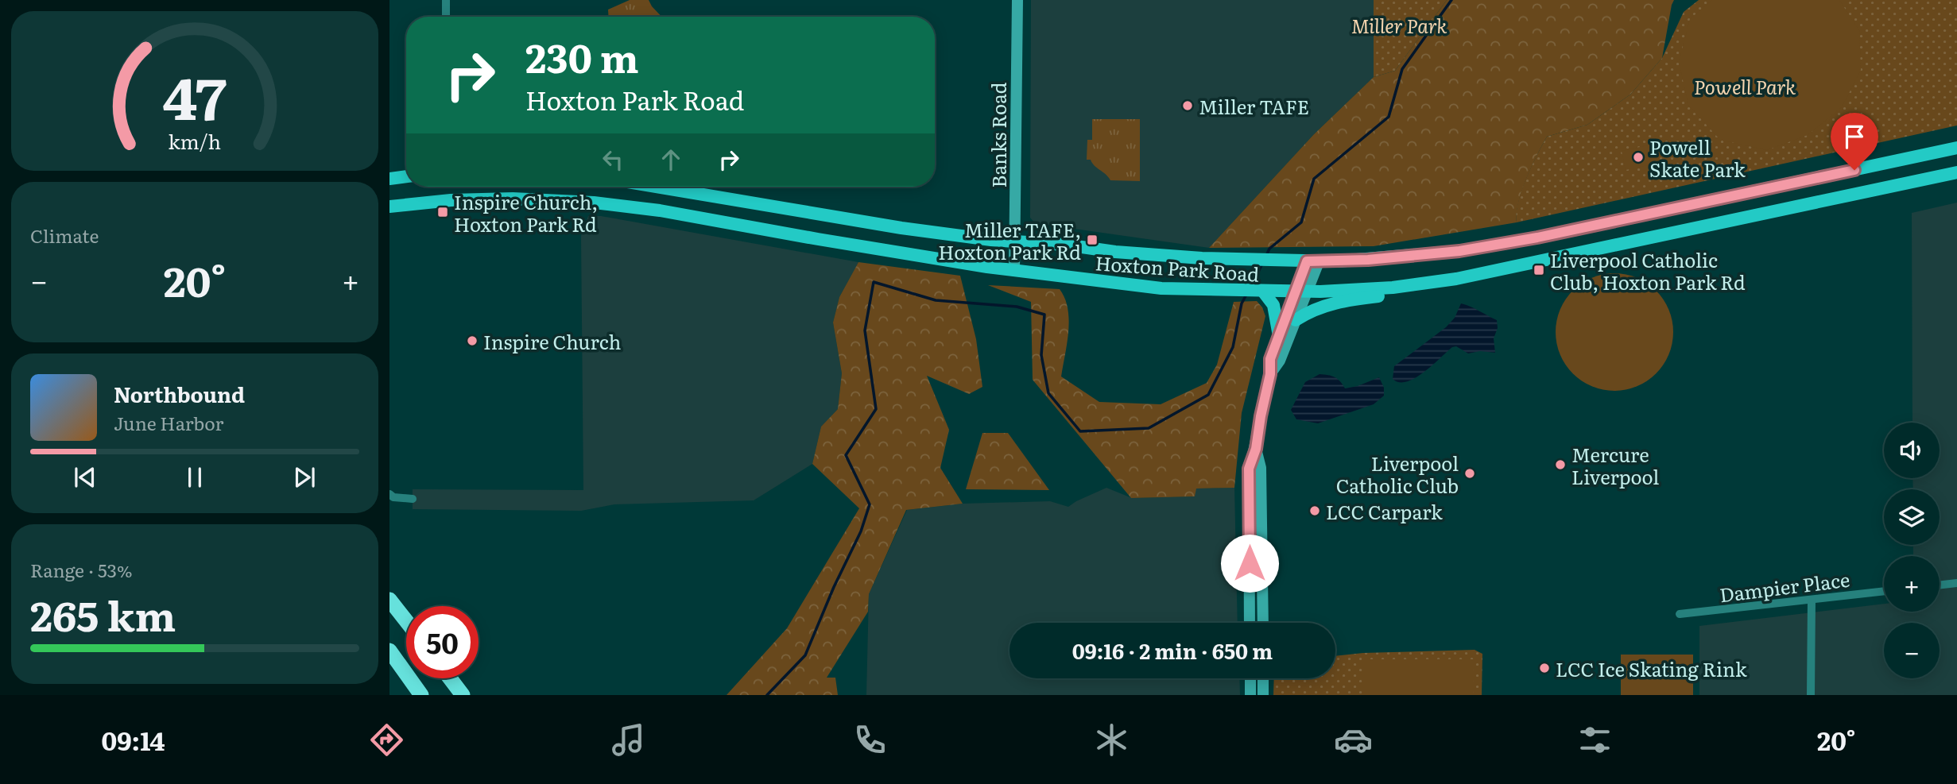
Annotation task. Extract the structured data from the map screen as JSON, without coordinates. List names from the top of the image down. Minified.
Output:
{"streets":{"main road":["Banks Road","Hoxton Park Road"],"street":["Dampier Place"]},"crossings":[["Banks Road","Hoxton Park Road"]],"parks":["Miller Park","Powell Park"],"places":{"other":["Miller TAFE","Powell Skate Park","Inspire Church","Mercure Liverpool","Liverpool Catholic Club","LCC Carpark","LCC Ice Skating Rink"],"transit":["Inspire Church, Hoxton Park Rd","Miller TAFE, Hoxton Park Rd","Liverpool Catholic Club, Hoxton Park Rd"]},"page":{"turn":["230 m","Hoxton Park Road"],"tile":["Climate",["Range · 53%","265 km"]],"heat":["−","20°","+"],"song":["Northbound","June Harbor"],"map_buttons":["+","−"],"limit":"50","trip":"09:16 · 2 min · 650 m","tabs":["09:14","20°"],"gauge":["47","km/h"]}}
